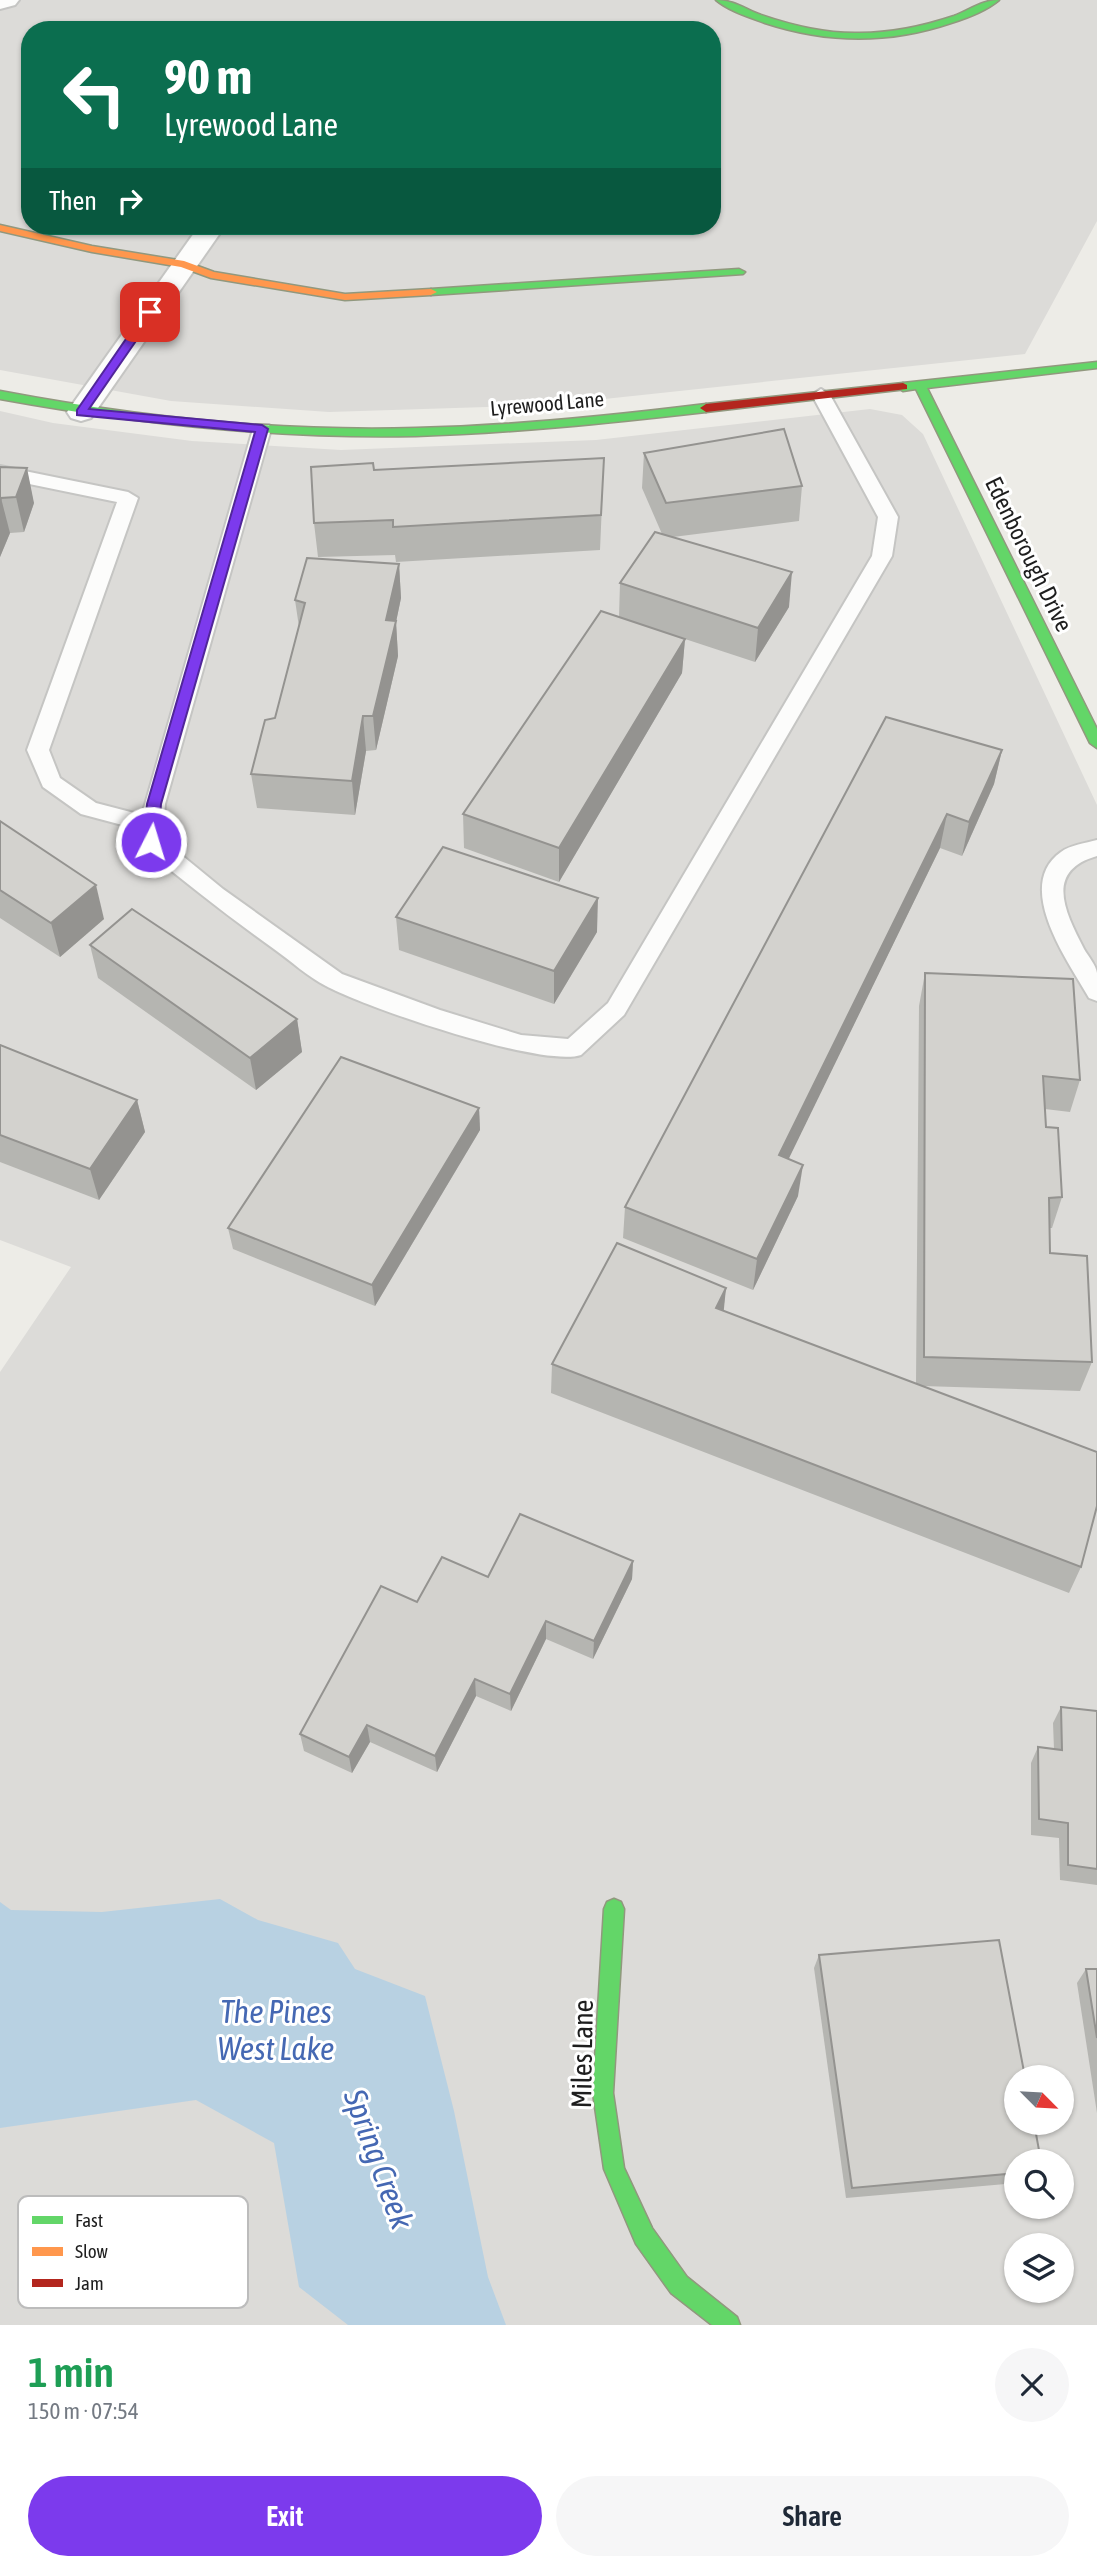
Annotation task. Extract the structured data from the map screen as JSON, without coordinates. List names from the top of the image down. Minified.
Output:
{"streets":{"street":["Lyrewood Lane","Edenborough Drive","Miles Lane"]},"crossings":[["Lyrewood Lane","Edenborough Drive"]],"water":["The Pines West Lake","Spring Creek"],"legend":["Fast","Slow","Jam"],"north":"bottom right","page":{"turn":["90 m","Lyrewood Lane"],"then":"Then","heading":["1 min","150 m · 07:54"],"buttons":["Exit","Share"]}}
